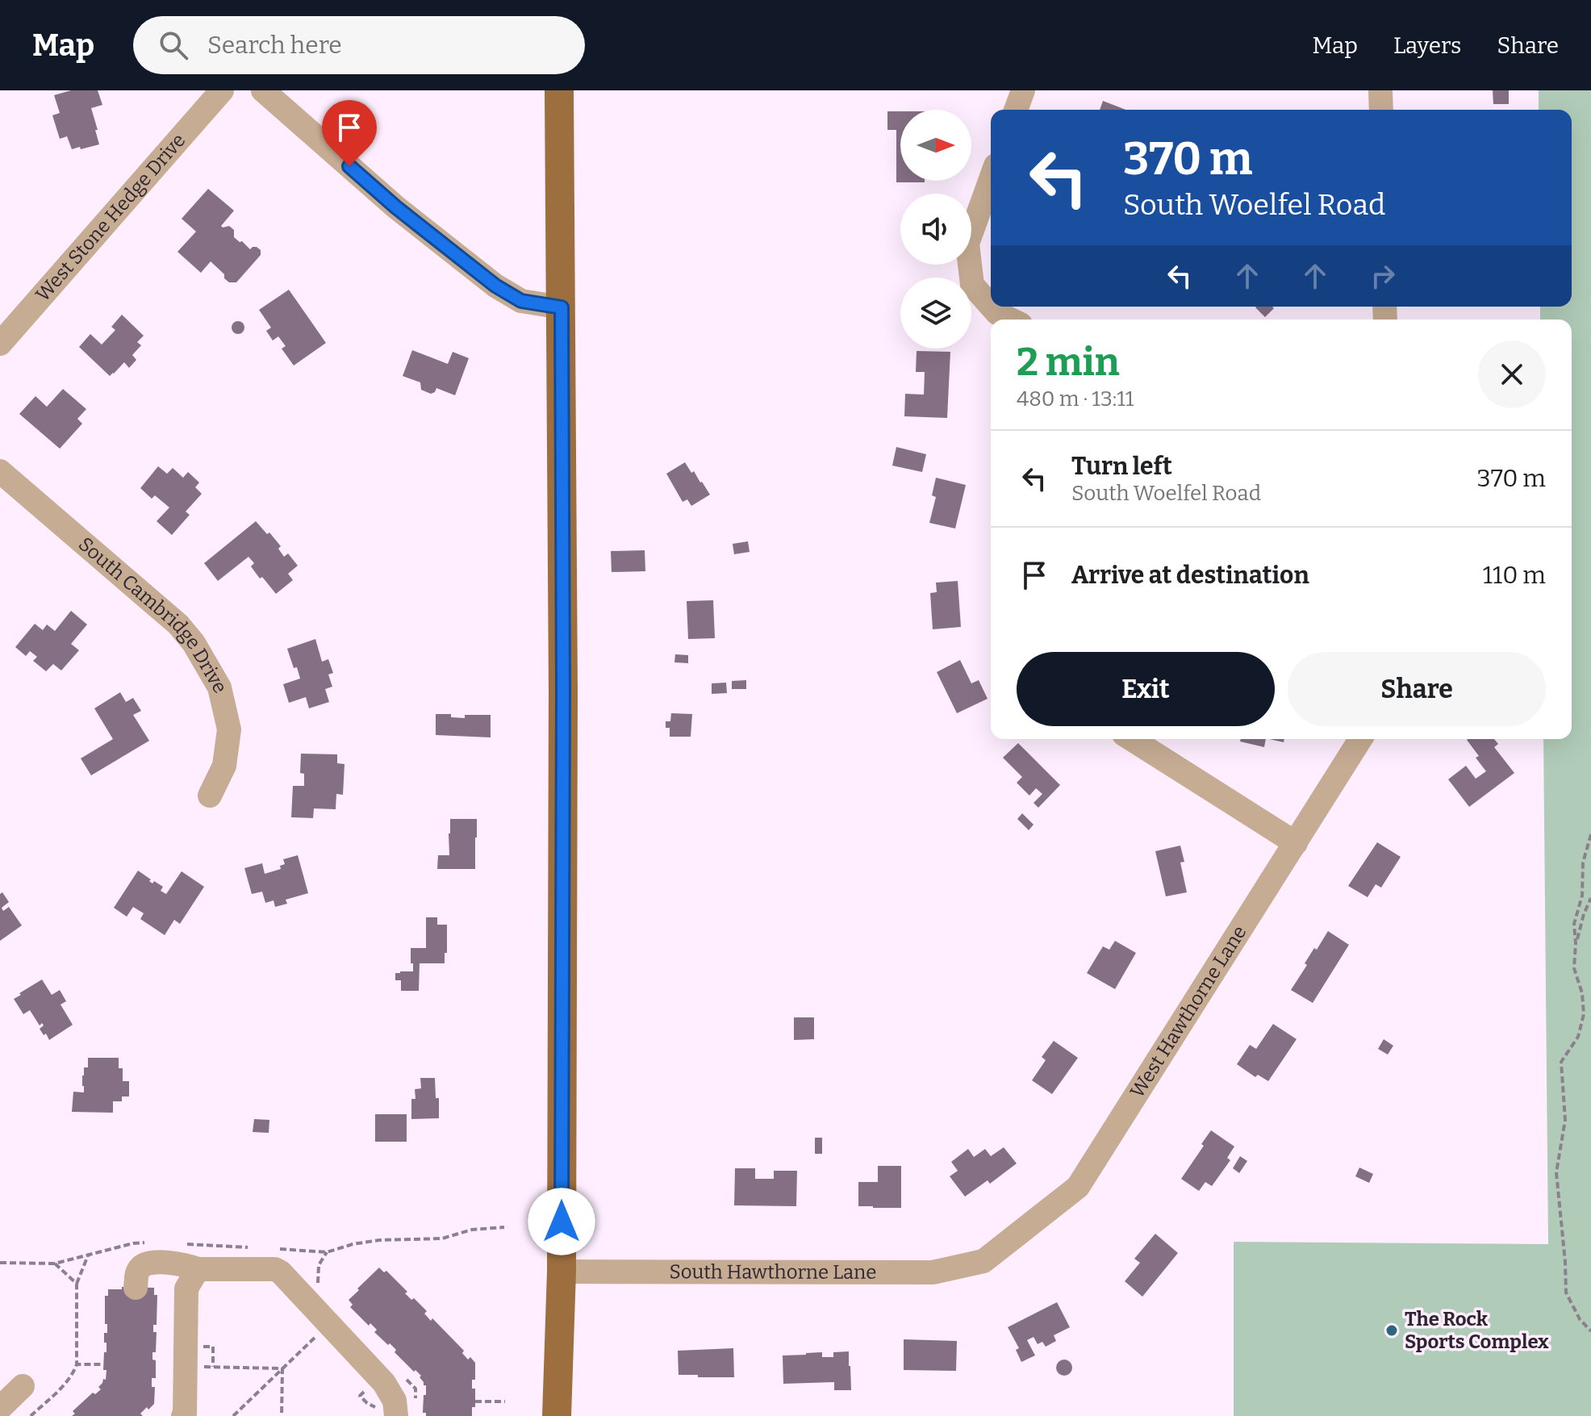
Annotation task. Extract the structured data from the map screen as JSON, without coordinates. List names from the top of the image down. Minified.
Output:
{"streets":{"street":["West Stone Hedge Drive","South Cambridge Drive","West Hawthorne Lane","South Hawthorne Lane"]},"crossings":[["West Hawthorne Lane","South Hawthorne Lane"]],"places":["The Rock Sports Complex"],"north":"right","page":{"header":"Map","search":"Search here","nav":["Map","Layers","Share"],"turn":["370 m","South Woelfel Road"],"heading":["2 min","480 m · 13:11"],"list":[{"name":"Turn left","note":"South Woelfel Road","value":"370 m"},{"name":"Arrive at destination","value":"110 m"}],"buttons":["Exit","Share"]}}
